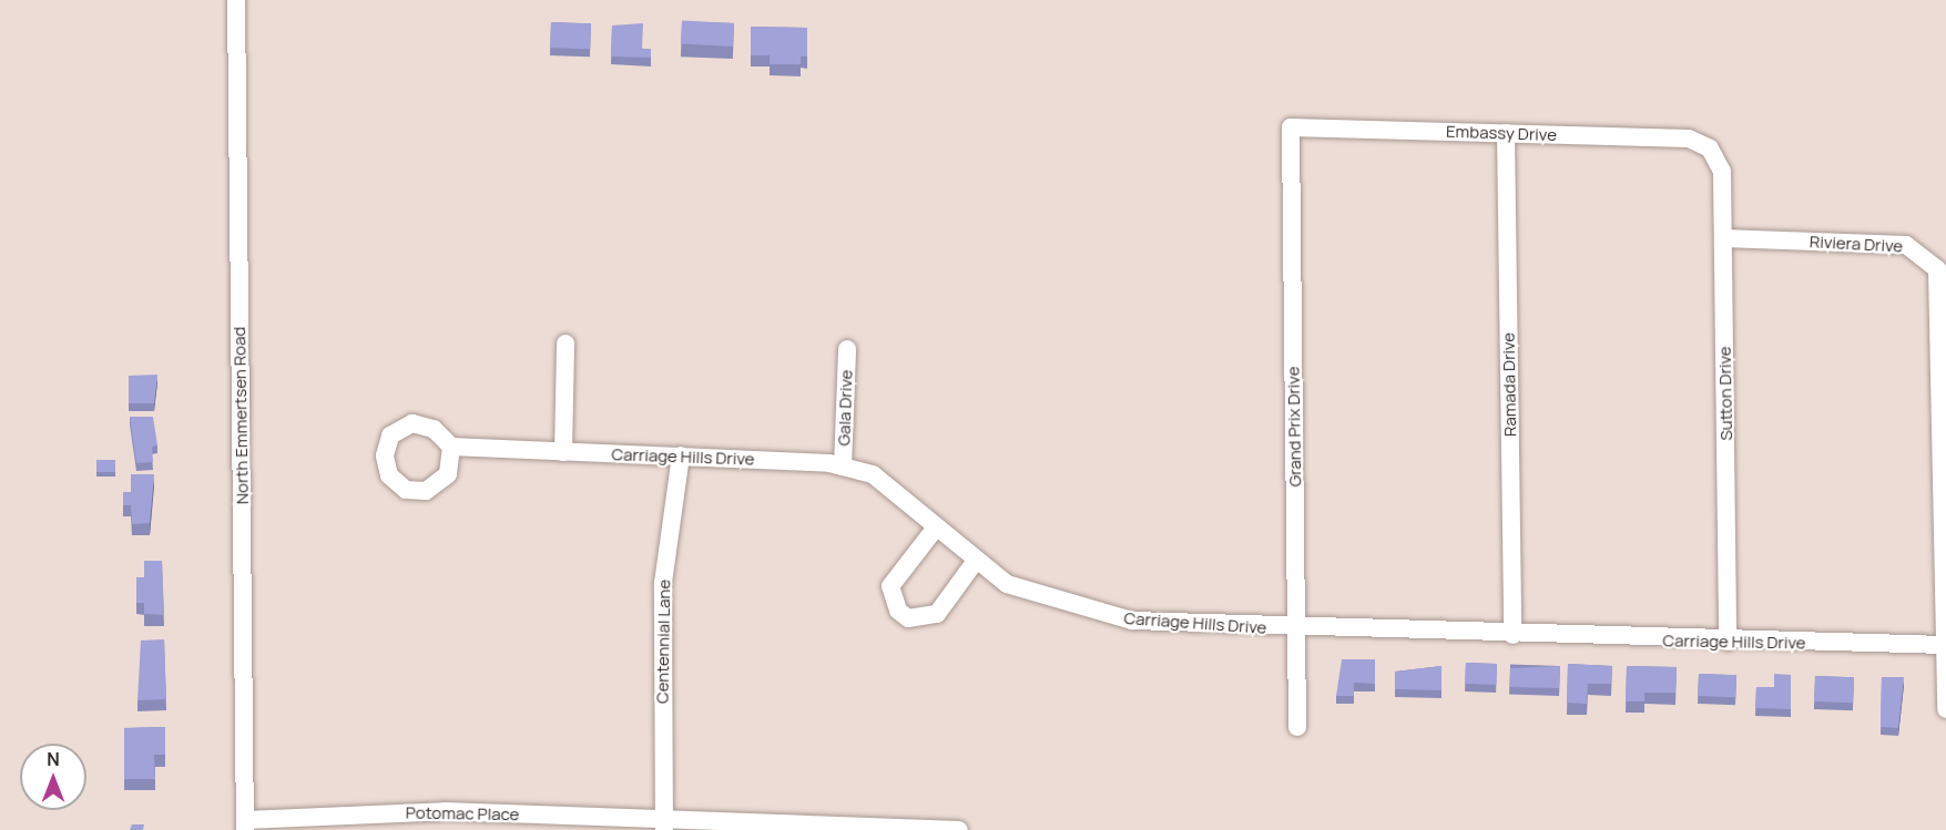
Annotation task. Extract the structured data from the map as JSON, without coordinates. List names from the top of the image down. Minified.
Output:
{"streets":{"street":["Embassy Drive","Riviera Drive","Ramada Drive","Sutton Drive","Gala Drive","North Emmertsen Road","Grand Prix Drive","Carriage Hills Drive","Centennial Lane","Potomac Place"]},"crossings":[["Embassy Drive","Ramada Drive"],["Embassy Drive","Sutton Drive"],["Embassy Drive","Grand Prix Drive"],["Riviera Drive","Sutton Drive"],["Riviera Drive","Carriage Hills Drive"],["Ramada Drive","Carriage Hills Drive"],["Sutton Drive","Carriage Hills Drive"],["Gala Drive","Carriage Hills Drive"],["North Emmertsen Road","Potomac Place"],["Grand Prix Drive","Carriage Hills Drive"],["Carriage Hills Drive","Centennial Lane"],["Centennial Lane","Potomac Place"]],"north":"top"}
